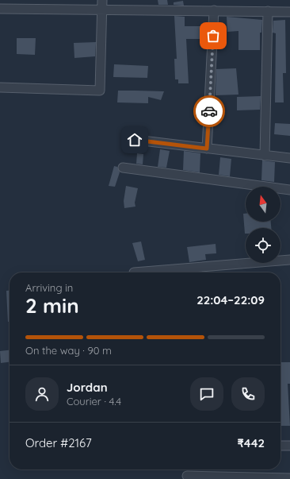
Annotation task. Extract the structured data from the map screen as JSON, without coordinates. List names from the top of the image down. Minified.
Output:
{"north":"top","page":{"heading":["2 min","Arriving in","22:04–22:09"],"panel":["Jordan","Courier · 4.4","Order #2167","₹442"],"bar":"On the way · 90 m"}}
